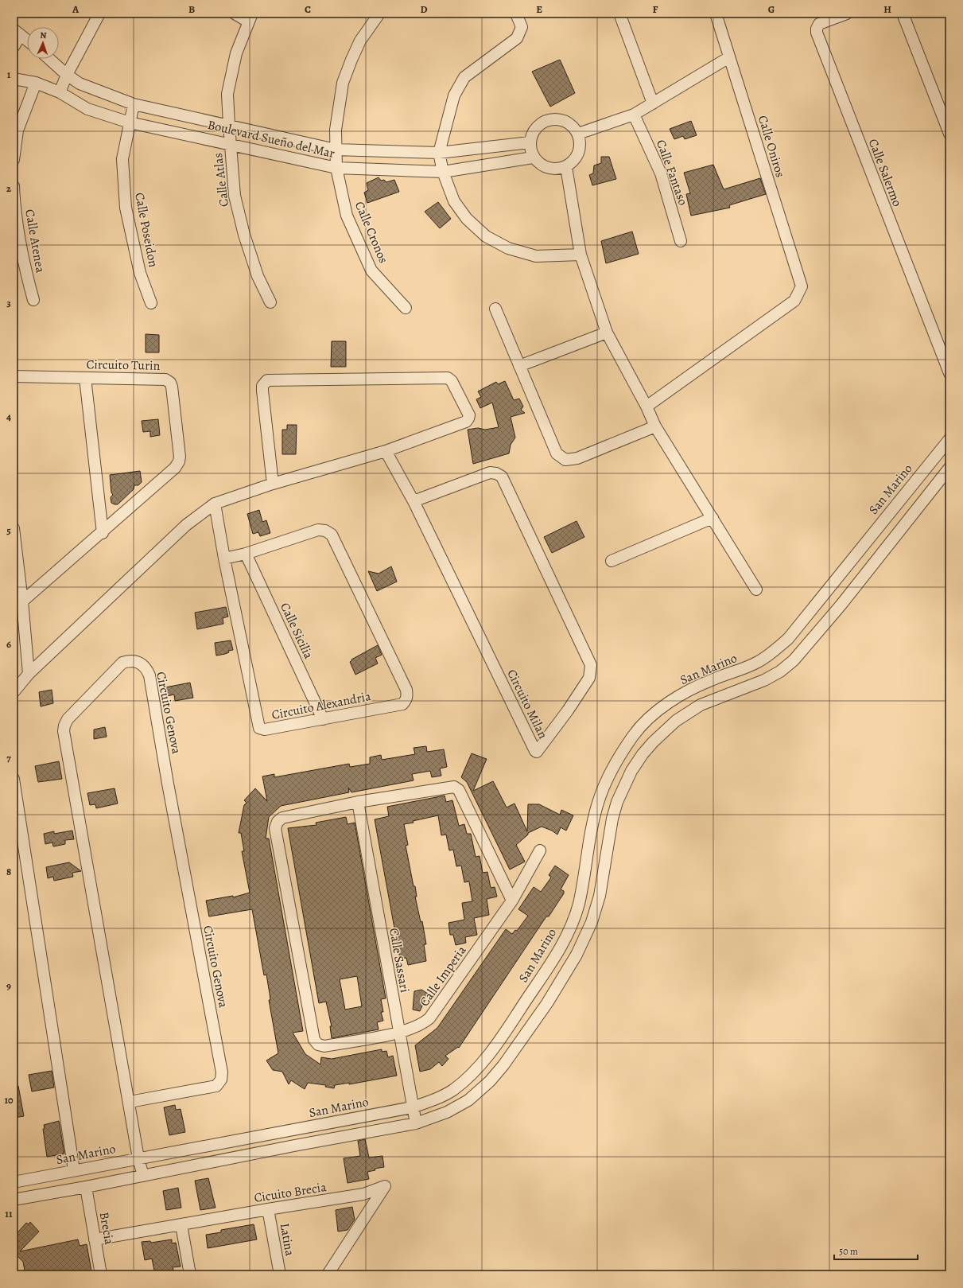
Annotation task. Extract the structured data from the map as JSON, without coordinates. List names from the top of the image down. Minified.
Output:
{"streets":{"street":["Boulevard Sueño del Mar","Calle Oniros","Calle Fantaso","Calle Salermo","Calle Atlas","Calle Poseidon","Calle Cronos","Calle Atenea","Circuito Turin","San Marino","Calle Sicilia","Circuito Milan","Circuito Alexandria","Circuito Genova","Calle Sassari","Calle Imperia","Cicuito Brecia","Brecia","Latina"]},"crossings":[["Boulevard Sueño del Mar","Calle Atlas"],["Boulevard Sueño del Mar","Calle Poseidon"],["Boulevard Sueño del Mar","Calle Cronos"],["San Marino","Circuito Genova"],["San Marino","Calle Sassari"],["Calle Sicilia","Circuito Alexandria"],["Calle Sassari","Calle Imperia"],["Cicuito Brecia","Brecia"],["Cicuito Brecia","Latina"]],"scale_bar":"50 m","north":"top","grid":{"columns":["A","B","C","D","E","F","G","H"],"rows":["1","2","3","4","5","6","7","8","9","10","11"]}}
